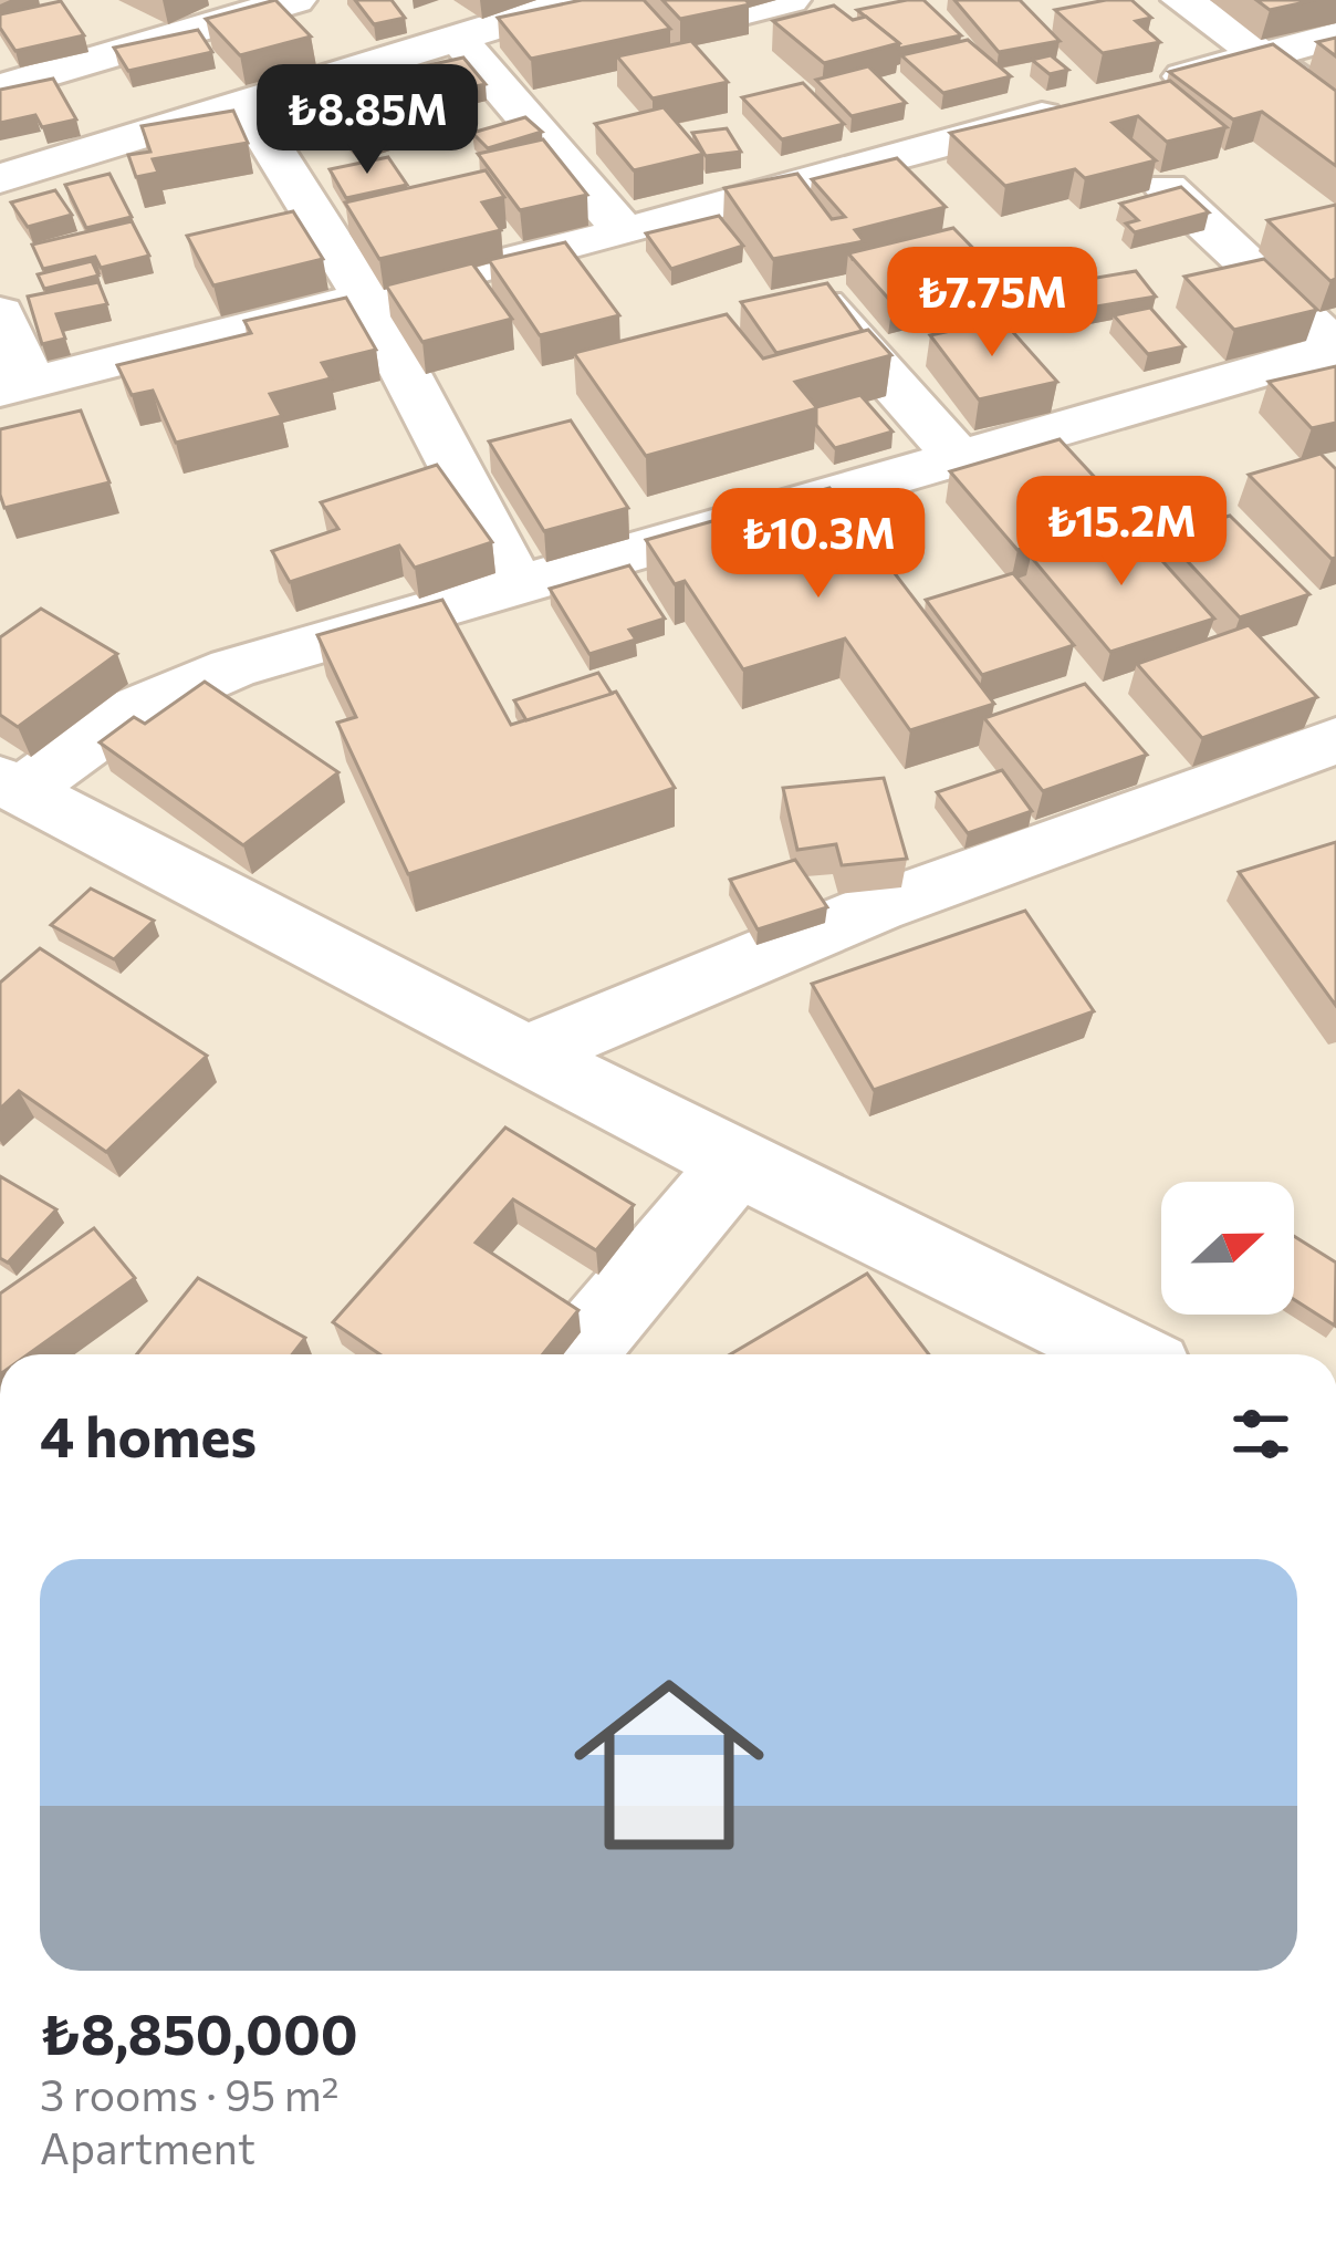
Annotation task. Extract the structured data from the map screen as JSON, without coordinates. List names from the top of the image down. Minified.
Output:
{"north":"right","page":{"price":["₺8.85M","₺7.75M","₺15.2M","₺10.3M"],"heading":"4 homes","list":[{"name":"₺8,850,000","note":"3 rooms · 95 m² · Apartment"}]}}
